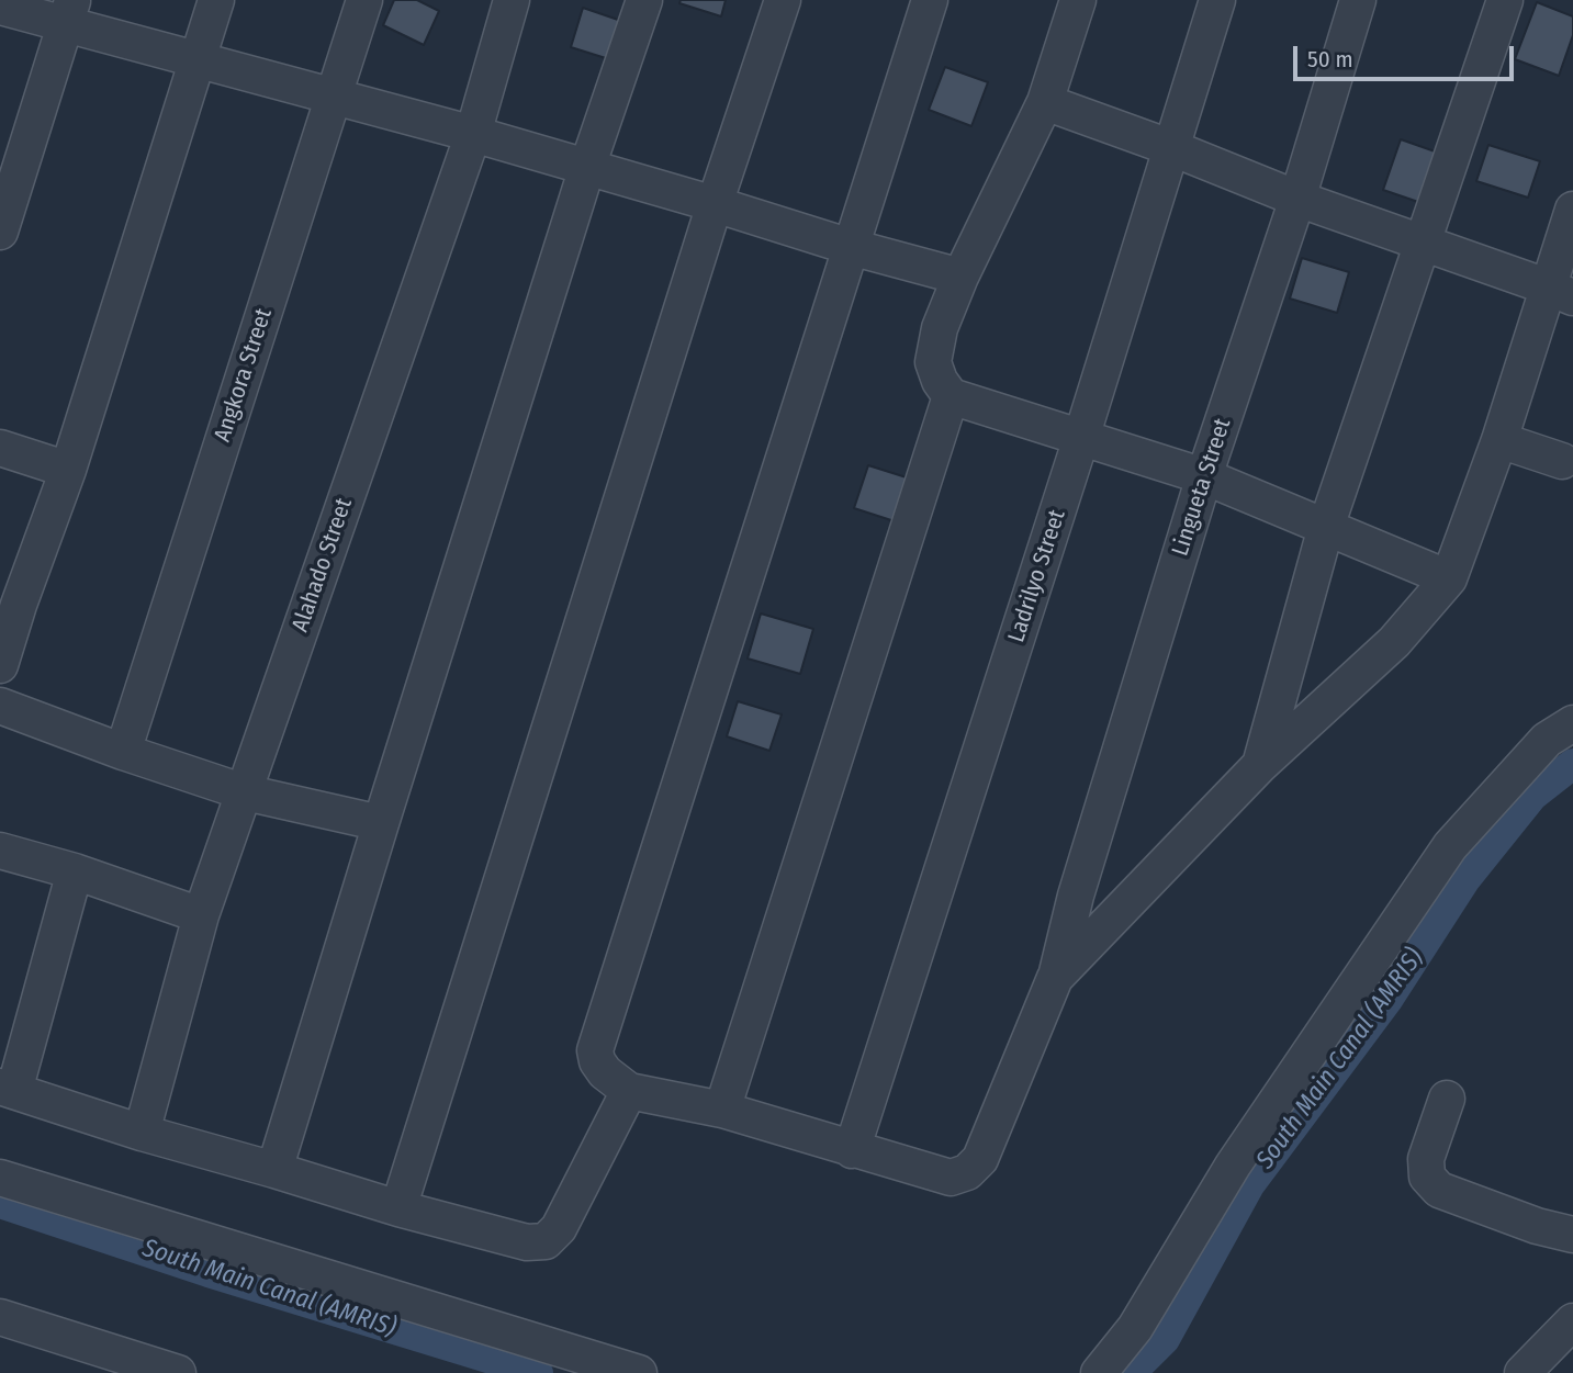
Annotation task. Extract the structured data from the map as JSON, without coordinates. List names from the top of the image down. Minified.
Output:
{"streets":{"street":["Angkora Street","Lingueta Street","Alahado Street","Ladrilyo Street"]},"water":["South Main Canal (AMRIS)"],"scale_bar":"50 m"}
